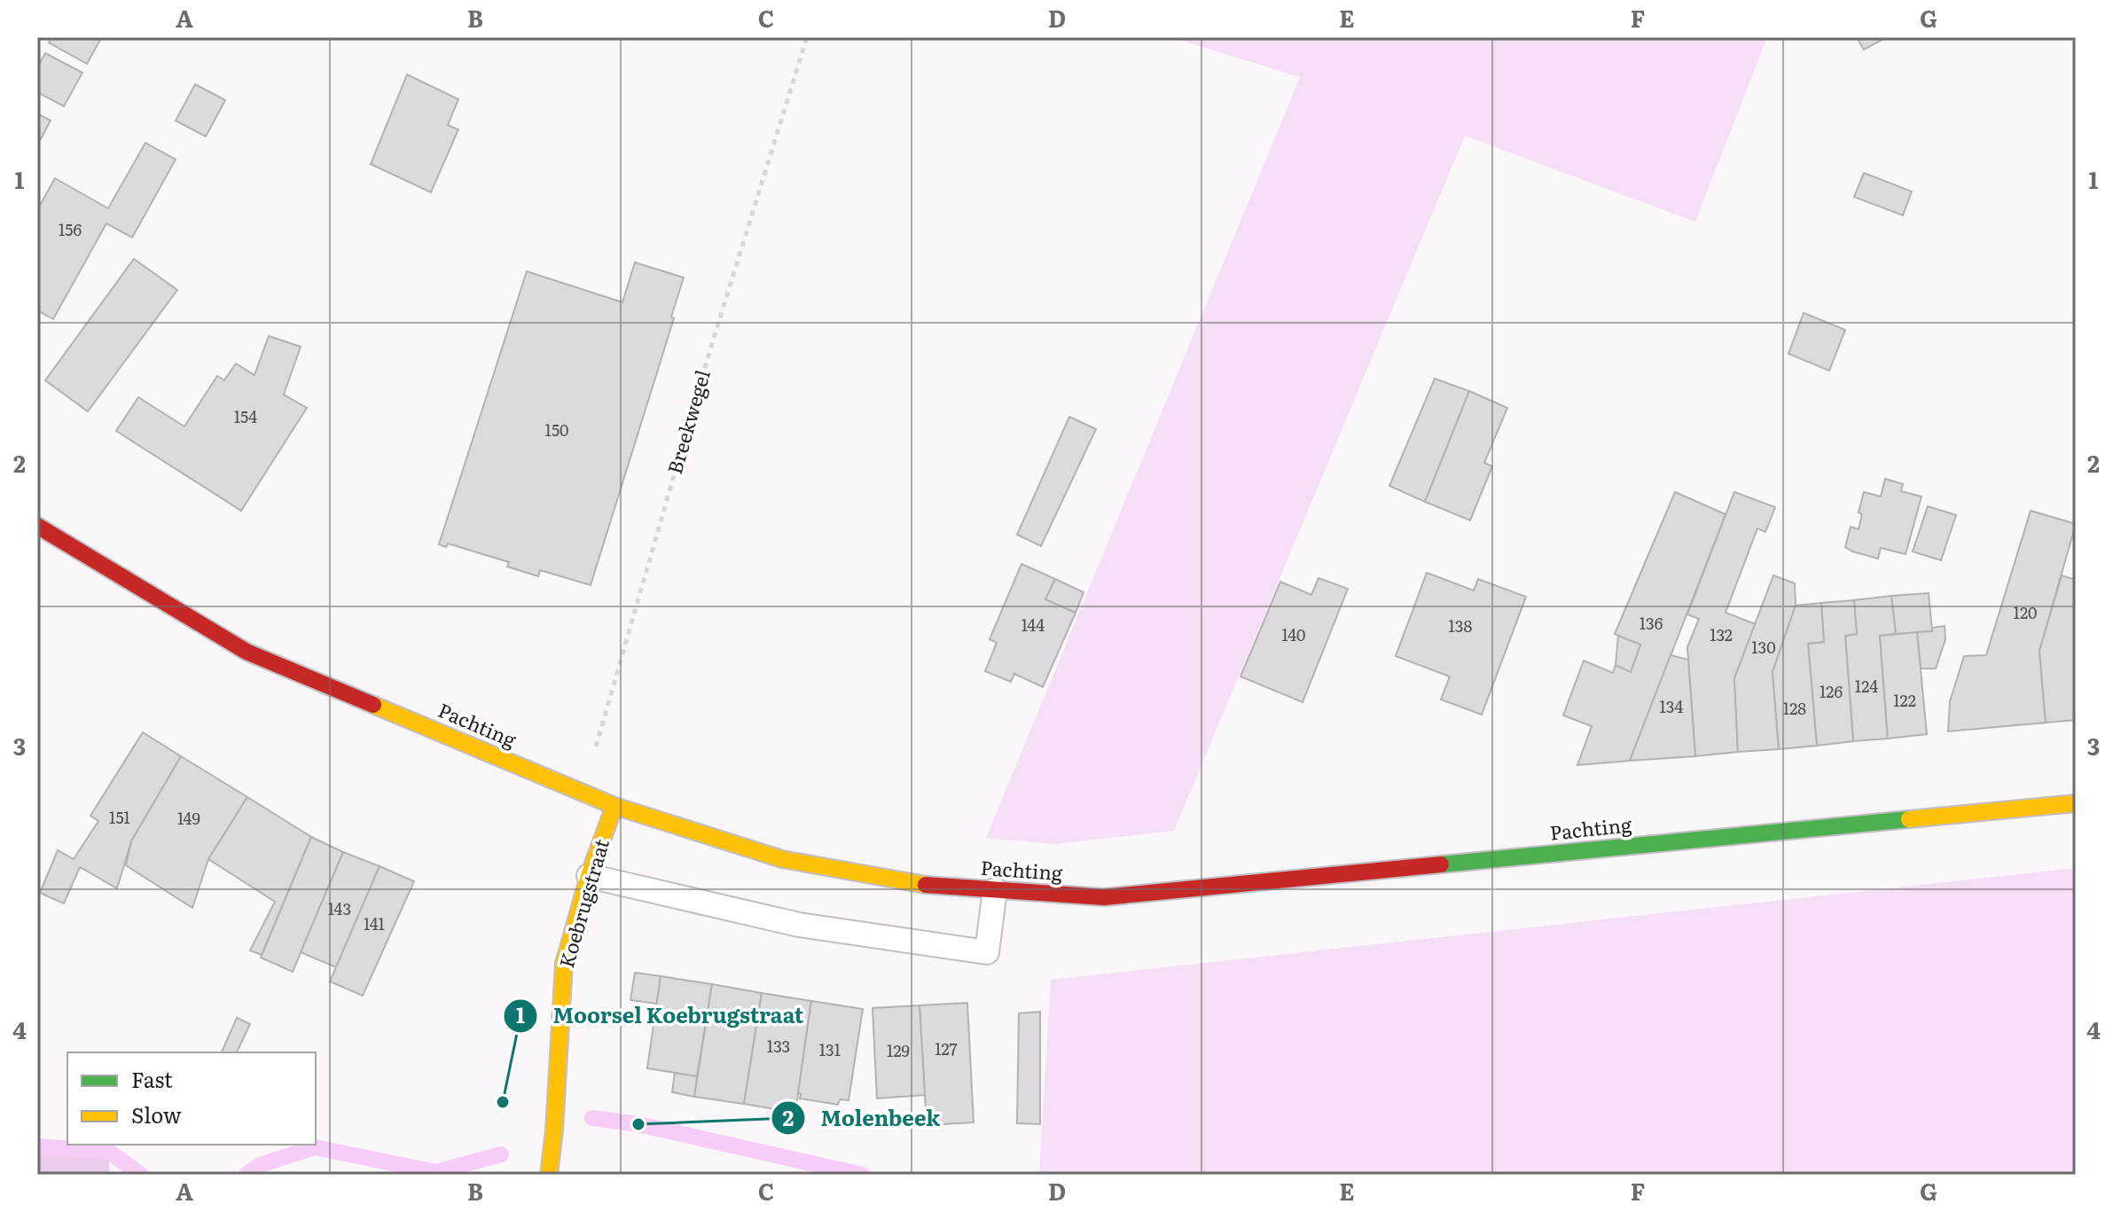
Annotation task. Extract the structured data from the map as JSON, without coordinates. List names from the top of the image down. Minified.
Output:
{"streets":{"main road":["Pachting","Koebrugstraat"],"path":["Breekwegel"]},"crossings":[["Breekwegel","Pachting"],["Breekwegel","Koebrugstraat"],["Pachting","Koebrugstraat"]],"places":["Moorsel Koebrugstraat","Molenbeek"],"house_numbers":["156","154","150","120","136","144","138","140","132","130","124","126","122","134","128","151","149","143","141","133","127","131","129"],"legend":["Fast","Slow"],"grid":{"columns":["A","B","C","D","E","F","G"],"rows":["1","2","3","4"]}}
